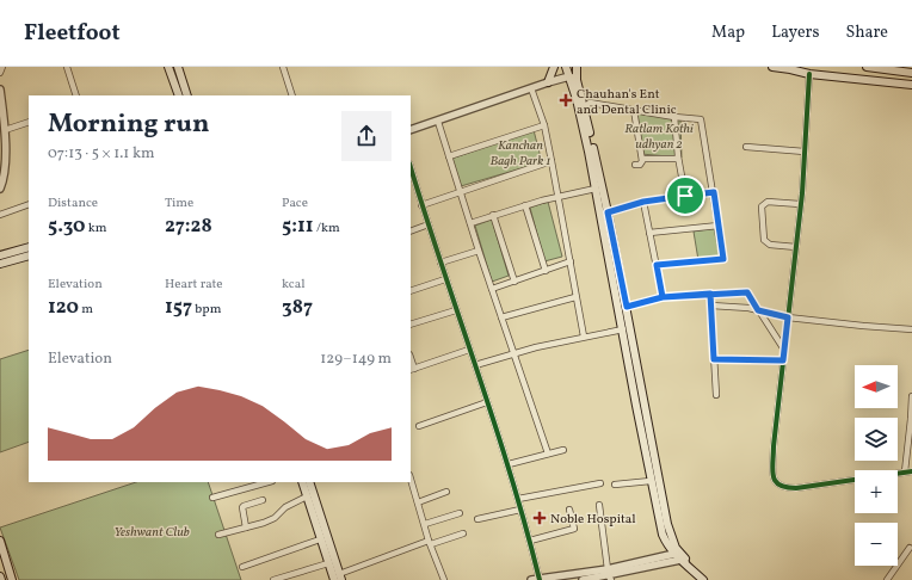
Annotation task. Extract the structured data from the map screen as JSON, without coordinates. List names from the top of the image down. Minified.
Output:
{"parks":["Ratlam Kothi udhyan 2","Kanchan Bagh Park 1","Yeshwant Club"],"places":{"health":["Chauhan's Ent and Dental Clinic","Noble Hospital"]},"north":"left","page":{"header":"Fleetfoot","nav":["Map","Layers","Share"],"heading":["Morning run","07:13 · 5 × 1.1 km"],"stats":[["Distance","5.30 km"],["Time","27:28"],["Pace","5:11 /km"],["Elevation","120 m"],["Heart rate","157 bpm"],["kcal","387"]],"chart":["Elevation","129–149 m"],"map_buttons":["+","−"]}}
